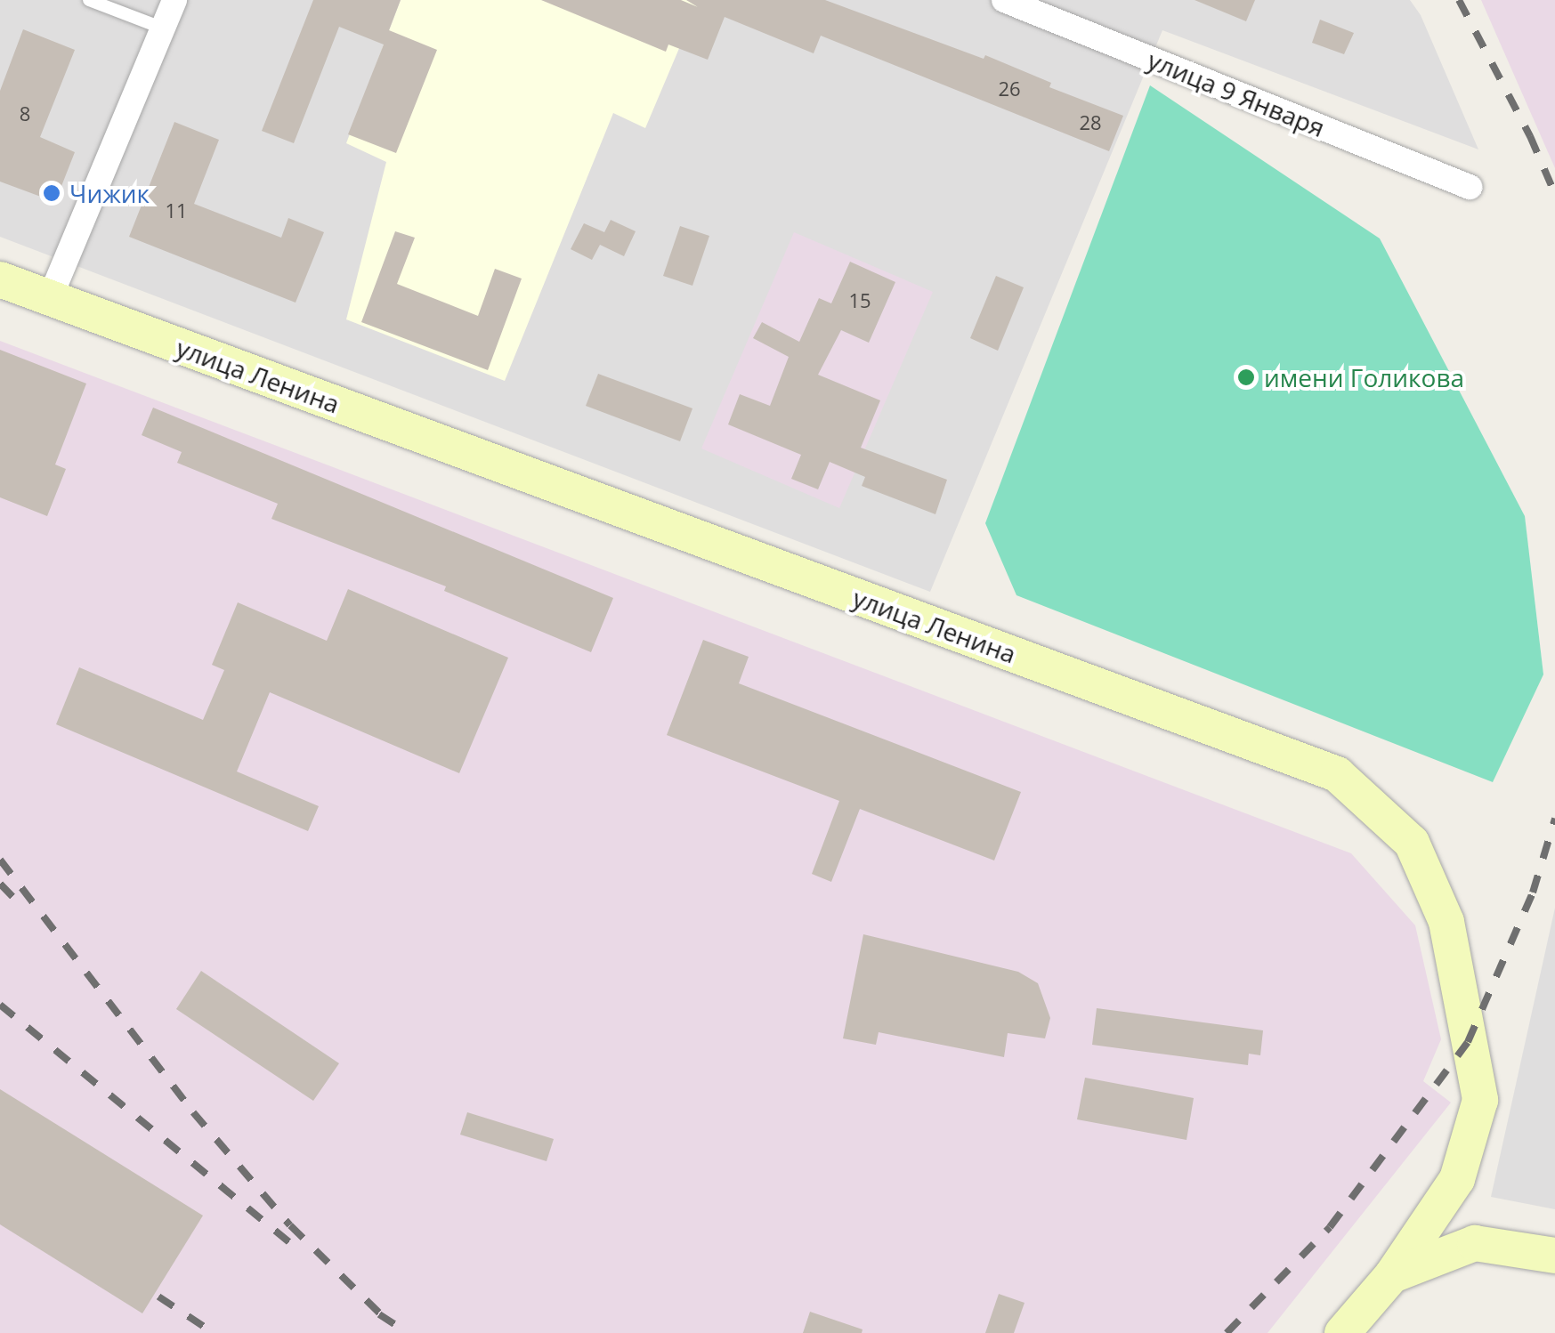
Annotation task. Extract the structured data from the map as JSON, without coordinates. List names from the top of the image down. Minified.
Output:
{"streets":{"street":["улица 9 Января","улица Ленина"]},"places":["Чижик","имени Голикова"],"house_numbers":["26","8","28","11","15"]}
